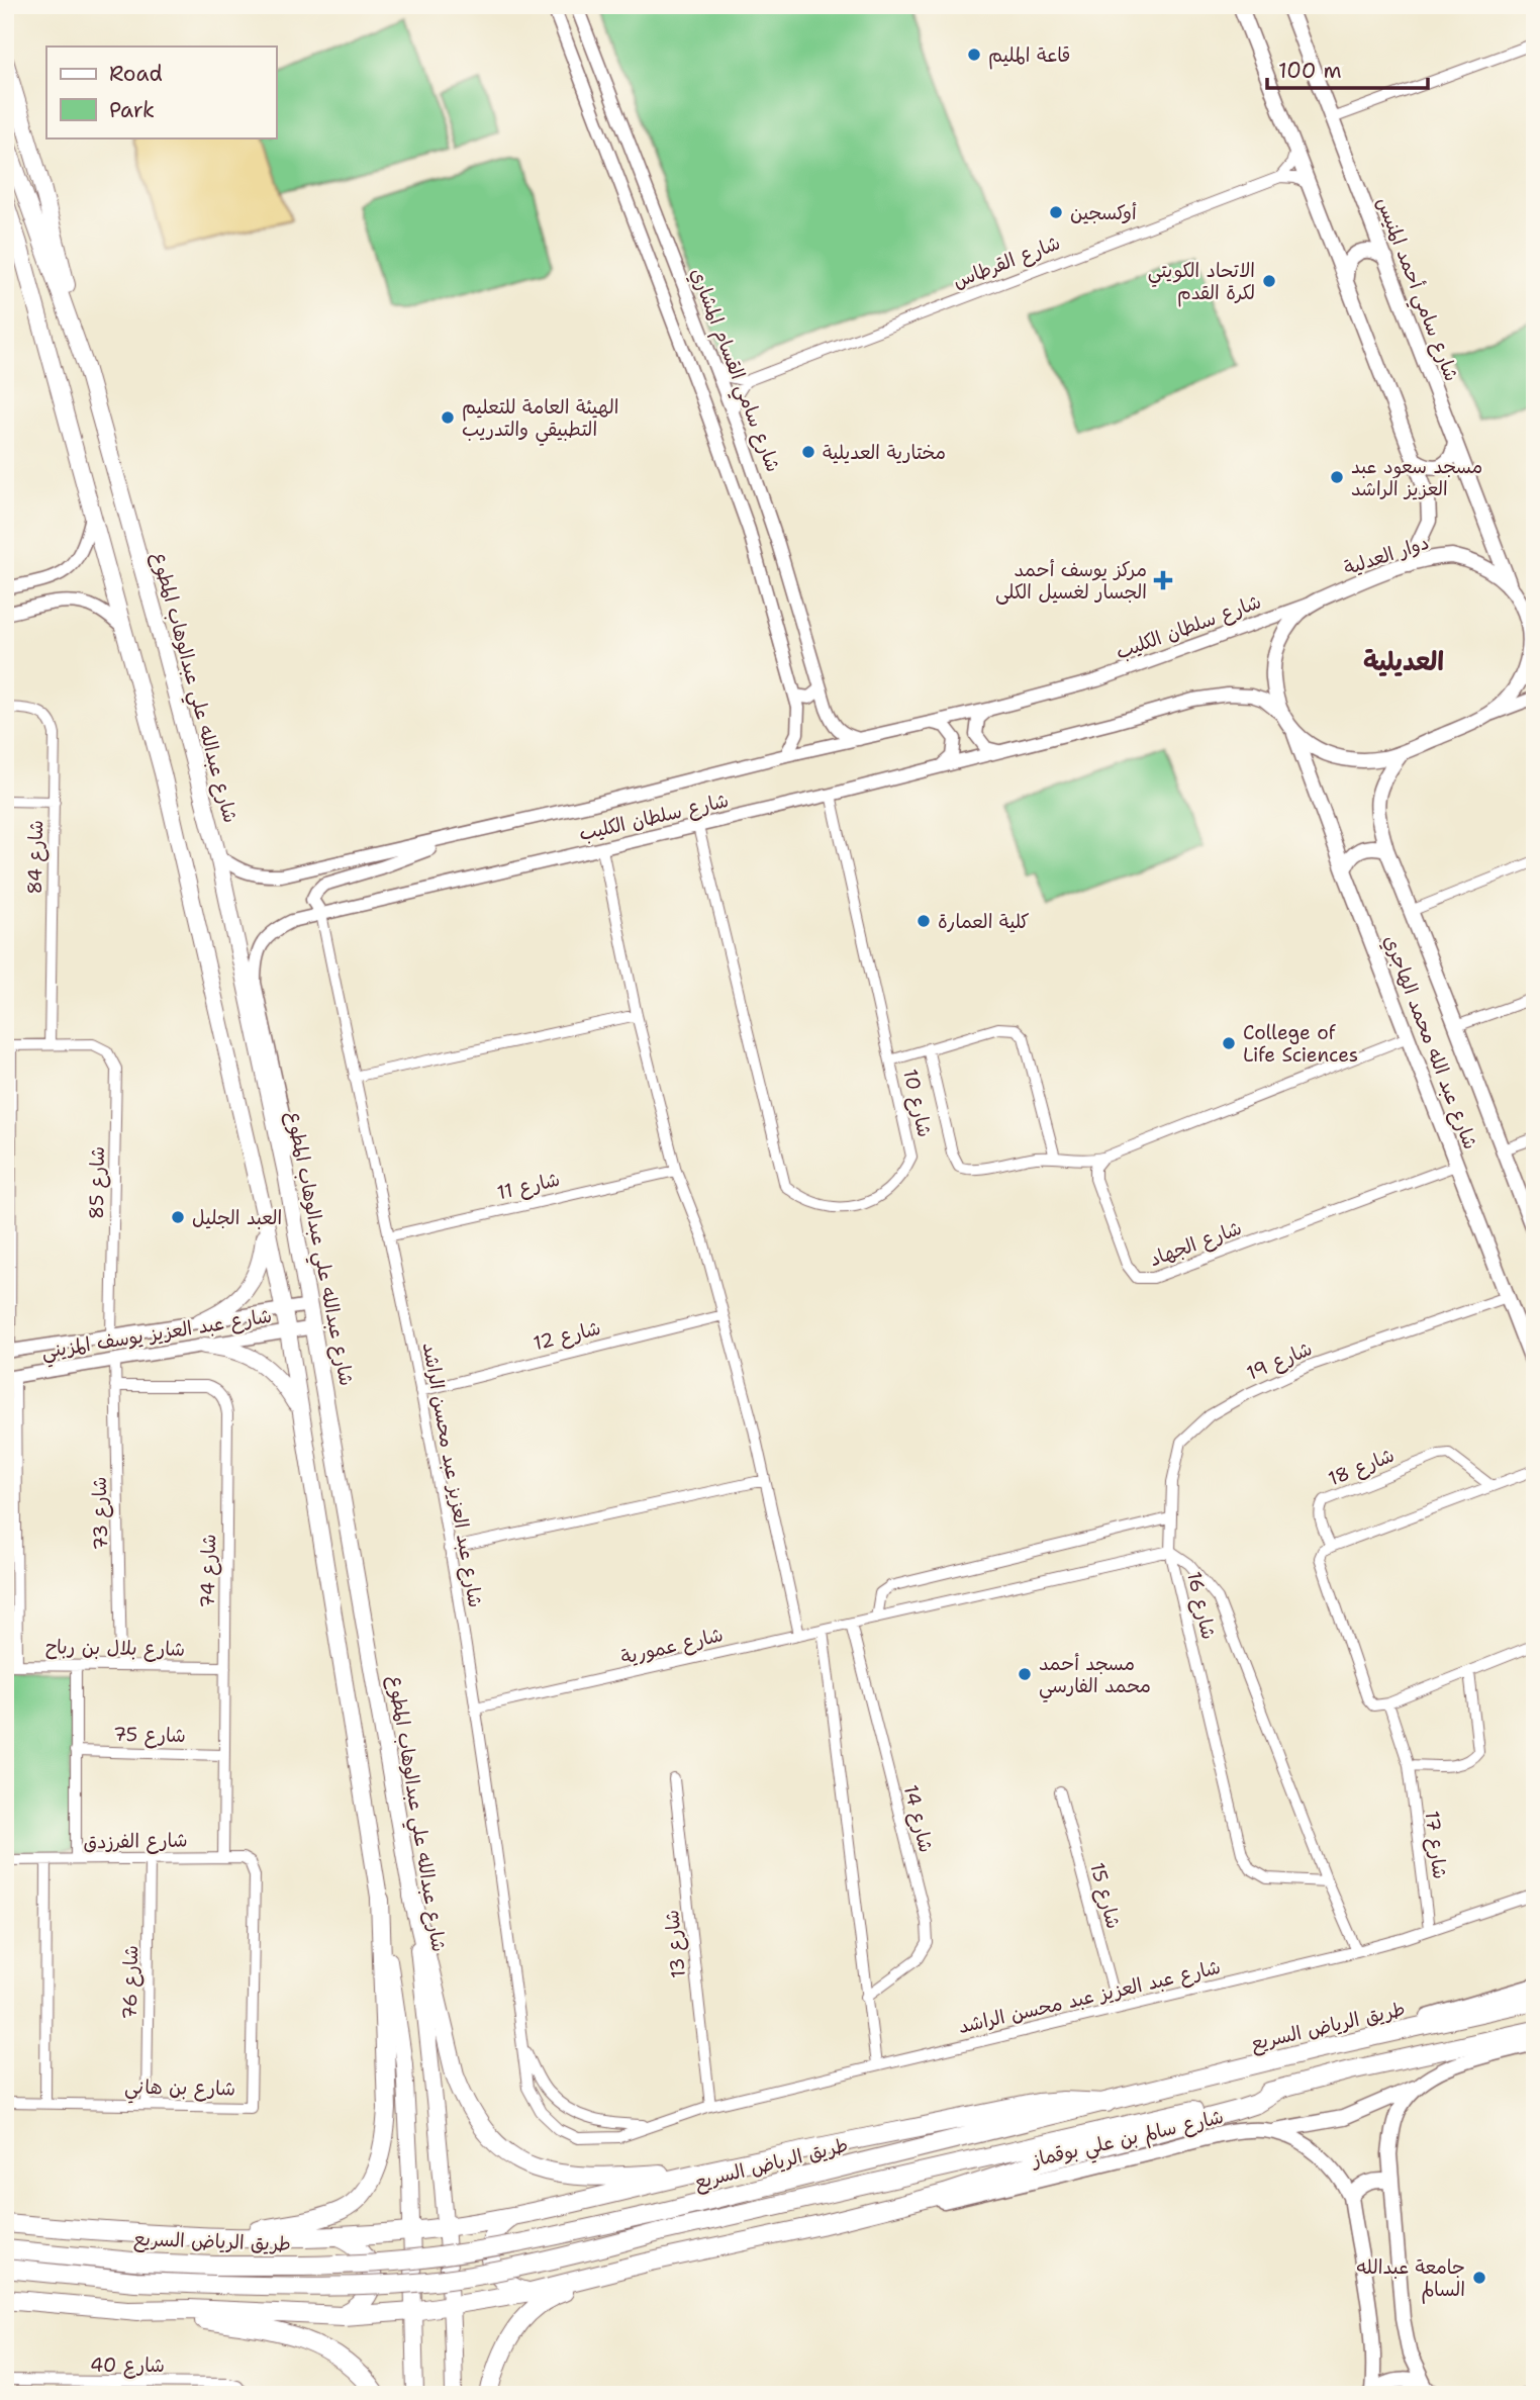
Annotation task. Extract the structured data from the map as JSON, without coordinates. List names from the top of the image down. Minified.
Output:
{"streets":{"highway":["طريق الرياض السريع"],"main road":["شارع سامي أحمد المنيس","دوار العدلية","شارع عبدالله علي عبدالوهاب المطوع","شارع عبد الله محمد الهاجري","شارع سالم بن علي بوقماز"],"street":["شارع القرطاس","شارع سامي القسام المشاري","شارع سلطان الكليب","شارع 84","شارع 10","شارع 85","شارع 11","شارع الجهاد","شارع عبد العزيز يوسف المزيني","شارع 12","شارع 19","شارع 18","شارع عبد العزيز عبد محسن الراشد","شارع 73","شارع 74","شارع 16","شارع عمورية","شارع بلال بن رباح","شارع 75","شارع 14","شارع الفرزدق","شارع 17","شارع 15","شارع 13","شارع 76","شارع بن هاني","شارع 40"]},"crossings":[["شارع سامي أحمد المنيس","دوار العدلية"],["شارع سامي أحمد المنيس","شارع سلطان الكليب"],["شارع سامي أحمد المنيس","شارع عبد الله محمد الهاجري"],["شارع سامي القسام المشاري","شارع سلطان الكليب"],["دوار العدلية","شارع سلطان الكليب"],["دوار العدلية","شارع عبد الله محمد الهاجري"],["شارع سلطان الكليب","شارع عبدالله علي عبدالوهاب المطوع"],["شارع سلطان الكليب","شارع عبد الله محمد الهاجري"],["شارع سلطان الكليب","شارع 10"],["شارع سلطان الكليب","شارع عبد العزيز عبد محسن الراشد"],["شارع عبدالله علي عبدالوهاب المطوع","شارع عبد العزيز يوسف المزيني"],["شارع 84","شارع 85"],["شارع عبد الله محمد الهاجري","شارع الجهاد"],["شارع عبد الله محمد الهاجري","شارع 19"],["شارع 85","شارع عبد العزيز يوسف المزيني"],["شارع 11","شارع عبد العزيز عبد محسن الراشد"],["شارع عبد العزيز يوسف المزيني","شارع 73"],["شارع 12","شارع عبد العزيز عبد محسن الراشد"],["شارع 19","شارع 16"],["شارع 19","شارع عمورية"],["شارع عبد العزيز عبد محسن الراشد","شارع 16"],["شارع عبد العزيز عبد محسن الراشد","شارع عمورية"],["شارع عبد العزيز عبد محسن الراشد","شارع 17"],["شارع عبد العزيز عبد محسن الراشد","شارع 15"],["شارع عبد العزيز عبد محسن الراشد","شارع 13"],["شارع 73","شارع 74"],["شارع 73","شارع بلال بن رباح"],["شارع 74","شارع بلال بن رباح"],["شارع 74","شارع 75"],["شارع 74","شارع الفرزدق"],["شارع 16","شارع عمورية"],["شارع عمورية","شارع 14"],["شارع الفرزدق","شارع 76"],["شارع الفرزدق","شارع بن هاني"],["شارع 76","شارع بن هاني"]],"districts":["العديلية"],"places":{"other":["قاعة المليم","أوكسجين","الاتحاد الكويتي لكرة القدم","الهيئة العامة للتعليم التطبيقي والتدريب","مختارية العديلية","مسجد سعود عبد العزيز الراشد","كلية العمارة","College of Life Sciences","العبد الجليل","مسجد أحمد محمد الفارسي","جامعة عبدالله السالم"],"health":["مركز يوسف أحمد الجسار لغسيل الكلى"]},"legend":["Road","Park"],"scale_bar":"100 m"}
